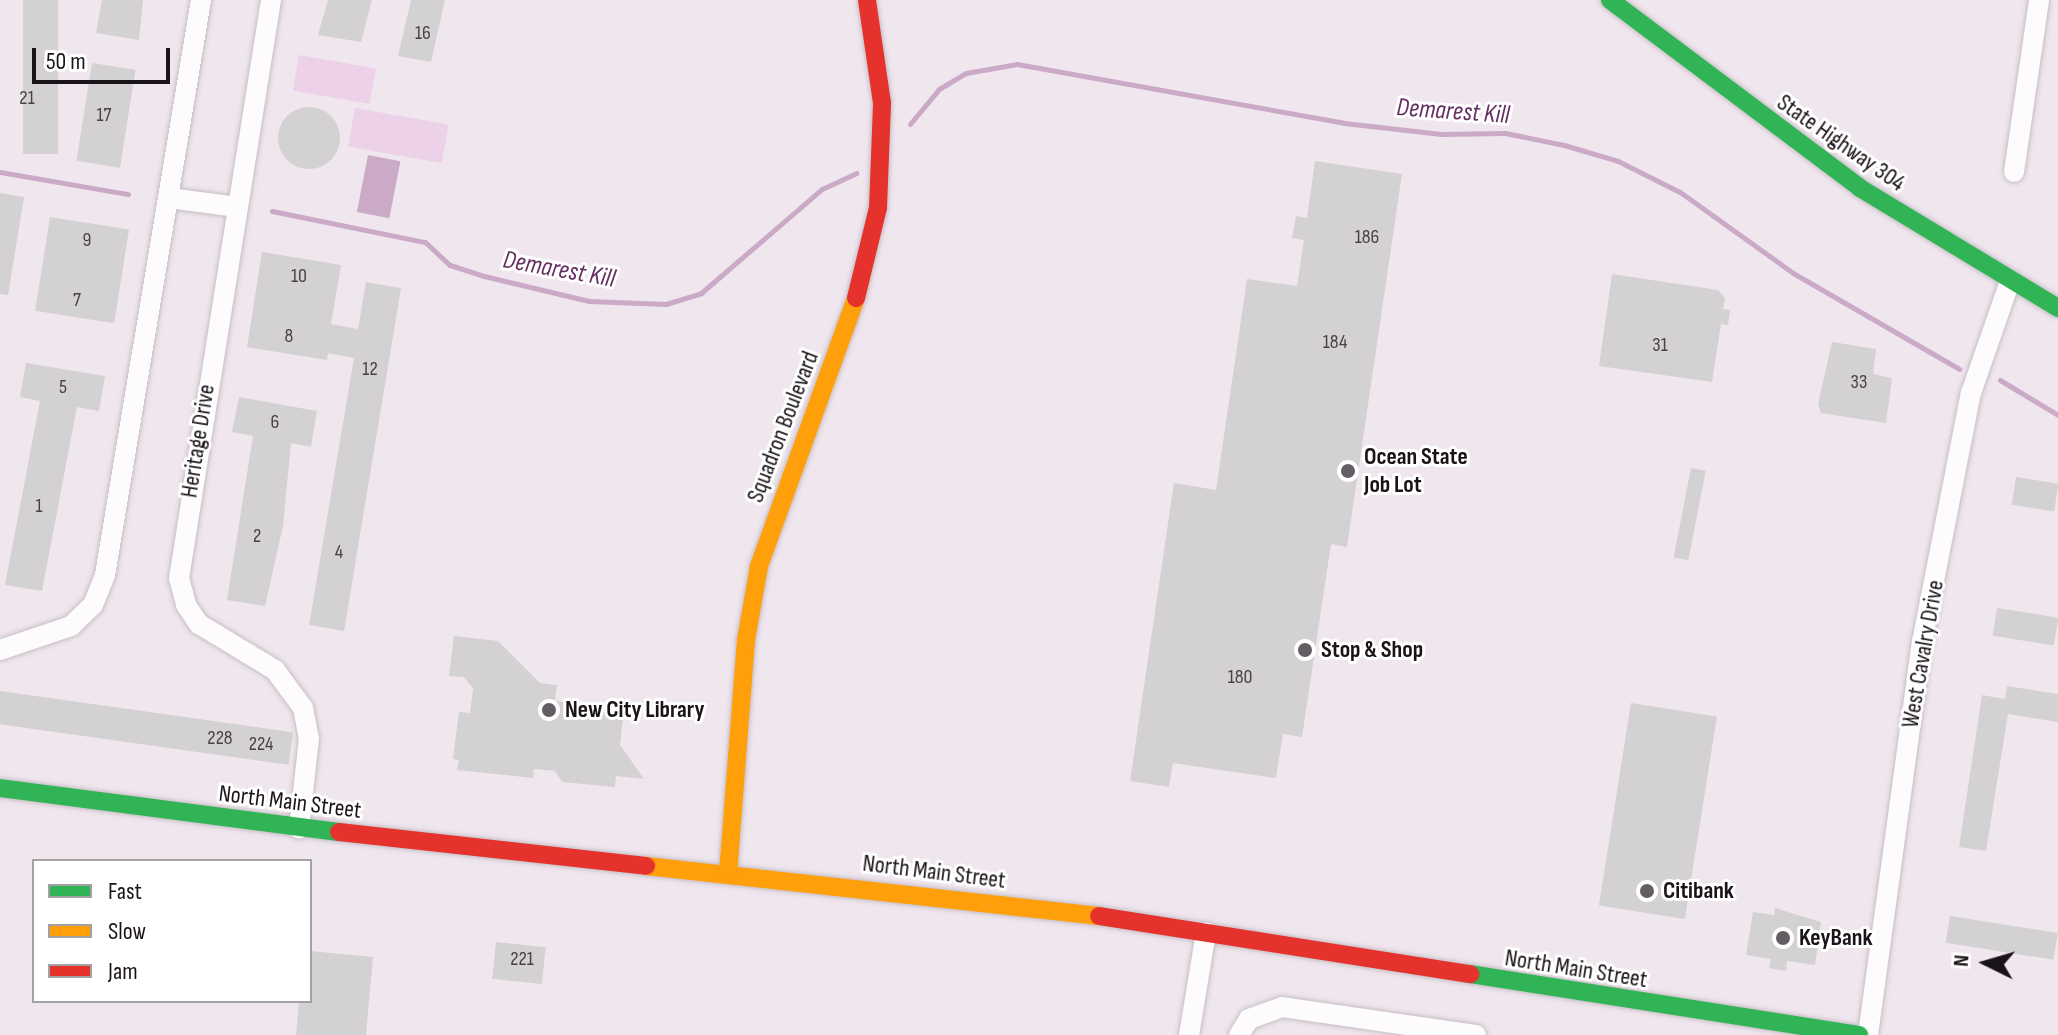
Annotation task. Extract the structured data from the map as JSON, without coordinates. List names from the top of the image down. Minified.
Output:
{"streets":{"street":["State Highway 304","Squadron Boulevard","Heritage Drive","West Cavalry Drive","North Main Street"]},"crossings":[["State Highway 304","West Cavalry Drive"],["Squadron Boulevard","North Main Street"],["Heritage Drive","North Main Street"]],"water":["Demarest Kill"],"places":["Ocean State Job Lot","Stop & Shop","New City Library","Citibank","KeyBank"],"house_numbers":["16","21","17","186","9","10","7","8","184","31","12","33","5","6","1","2","4","180","228","224","221"],"legend":["Fast","Slow","Jam"],"scale_bar":"50 m","north":"left"}
